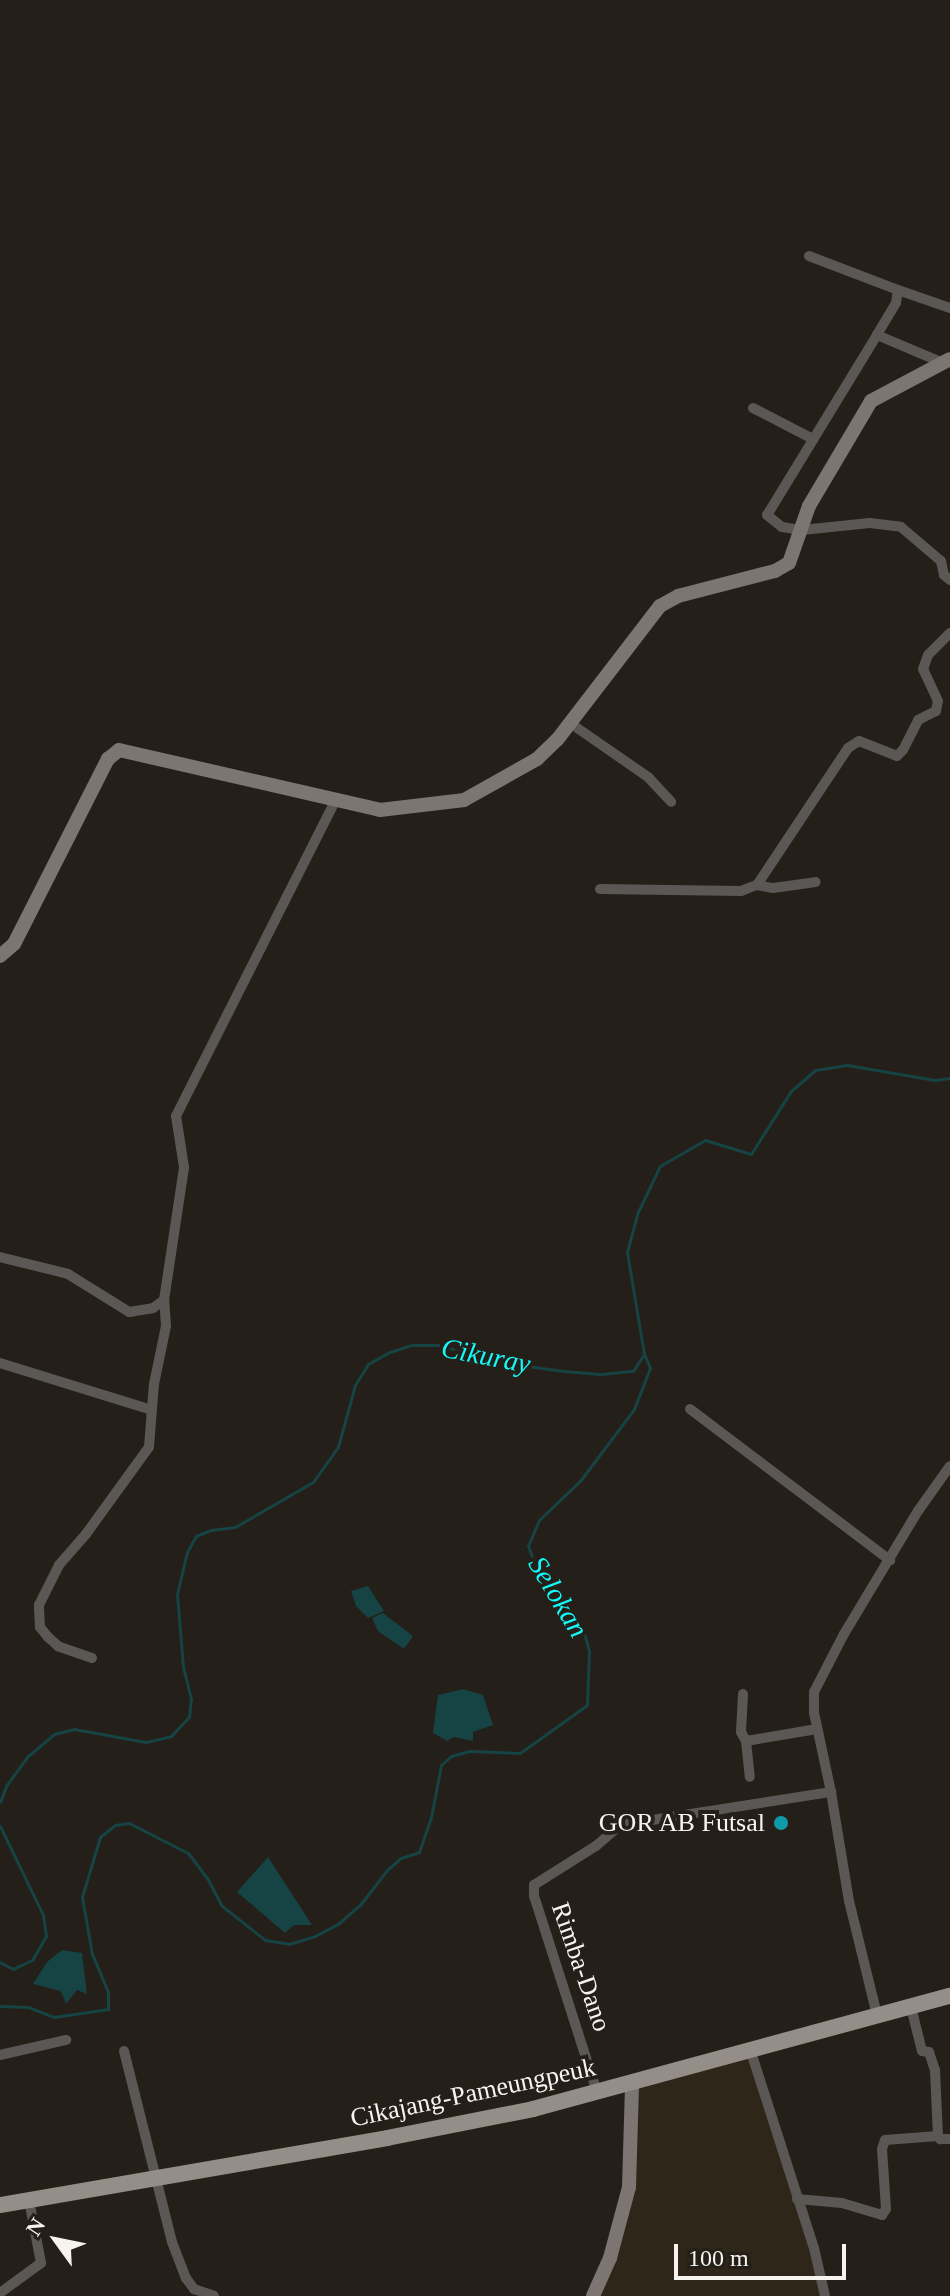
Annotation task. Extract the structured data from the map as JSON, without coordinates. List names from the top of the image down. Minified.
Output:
{"streets":{"main road":["Cikajang-Pameungpeuk"],"street":["Rimba-Dano"]},"crossings":[["Rimba-Dano","Cikajang-Pameungpeuk"]],"water":["Cikuray","Selokan"],"places":["GOR AB Futsal"],"scale_bar":"100 m","north":"top left"}
